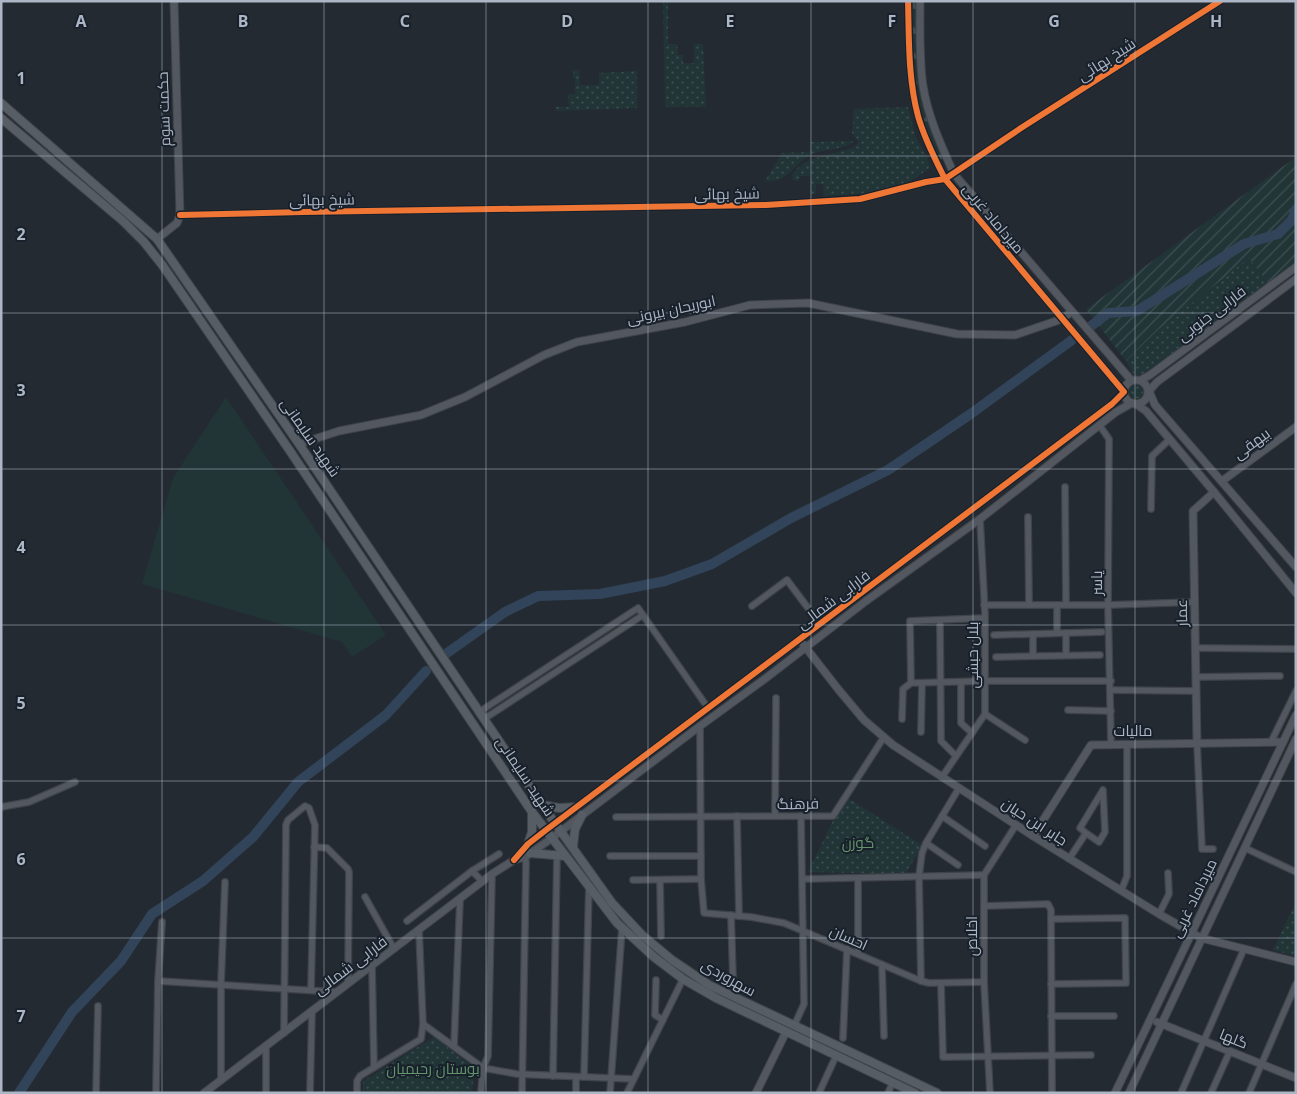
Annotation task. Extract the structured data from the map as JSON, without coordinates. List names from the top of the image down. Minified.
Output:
{"streets":{"main road":["شهید سلیمانی","سهروردی"],"street":["شیخ بهائی","حکمت سوم","میرداماد غربی","ابوریحان بیرونی","فارابی جنوبی","بیهقی","یاسر","فارابی شمالی","عمار","بلال حبشی","مالیات","فرهنگ","جابر ابن حیان","اخلاص","احسان","گلها"]},"crossings":[["شیخ بهائی","حکمت سوم"],["شیخ بهائی","میرداماد غربی"],["میرداماد غربی","ابوریحان بیرونی"],["میرداماد غربی","فارابی جنوبی"],["میرداماد غربی","فارابی شمالی"],["میرداماد غربی","مالیات"],["میرداماد غربی","جابر ابن حیان"],["میرداماد غربی","گلها"],["ابوریحان بیرونی","شهید سلیمانی"],["فارابی جنوبی","فارابی شمالی"],["شهید سلیمانی","فارابی شمالی"],["شهید سلیمانی","سهروردی"],["یاسر","فارابی شمالی"],["یاسر","مالیات"],["فارابی شمالی","بلال حبشی"],["فارابی شمالی","جابر ابن حیان"],["فارابی شمالی","سهروردی"],["عمار","مالیات"],["مالیات","جابر ابن حیان"],["فرهنگ","جابر ابن حیان"],["اخلاص","احسان"]],"parks":["گوزن","بوستان رحیمیان"],"grid":{"columns":["A","B","C","D","E","F","G","H"],"rows":["1","2","3","4","5","6","7"]}}
